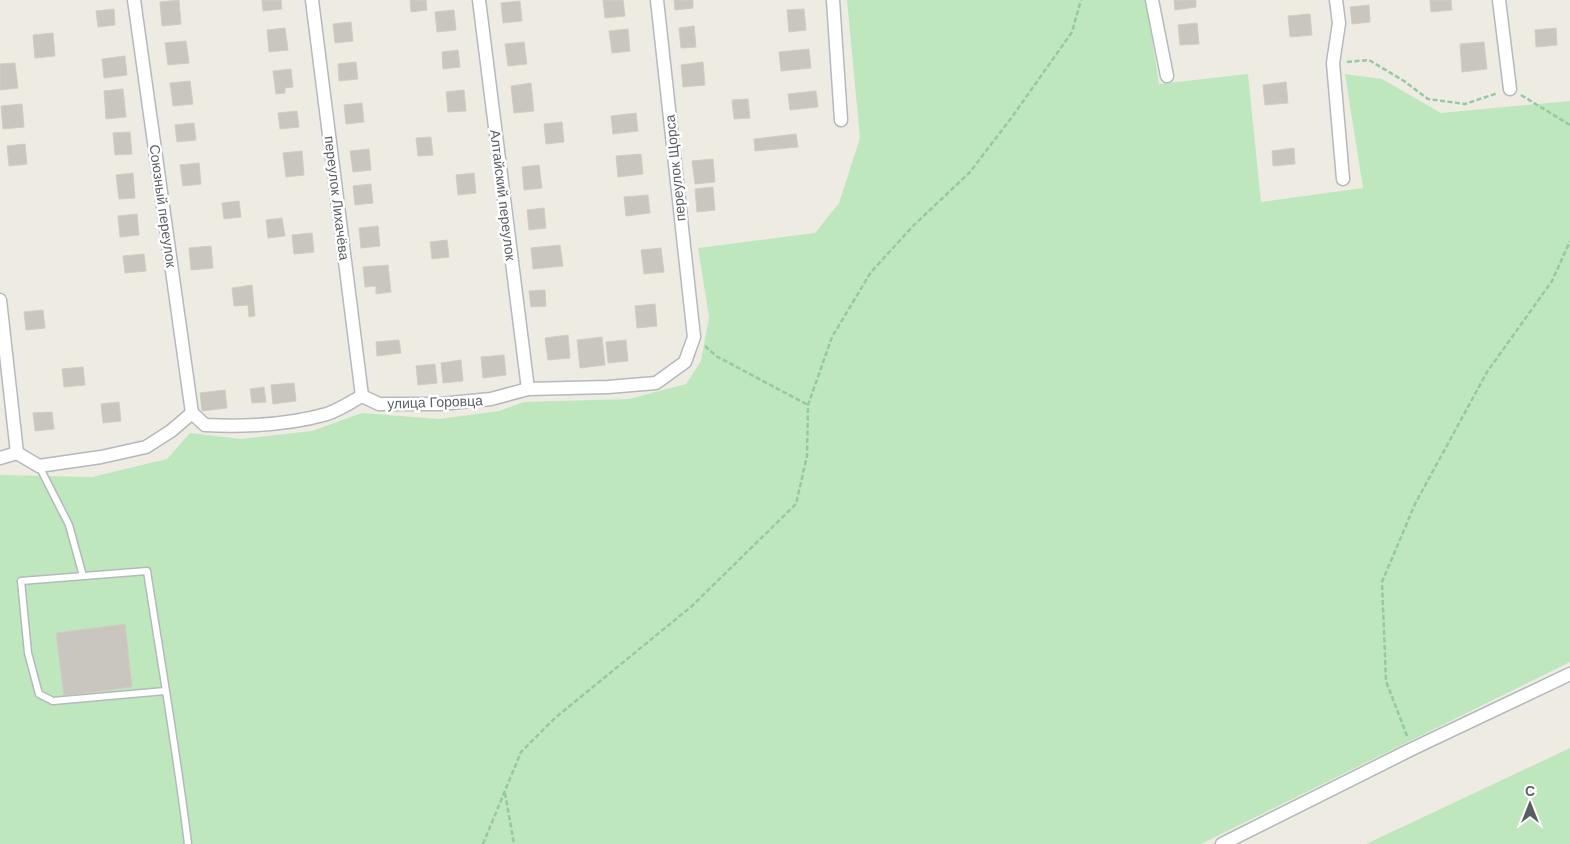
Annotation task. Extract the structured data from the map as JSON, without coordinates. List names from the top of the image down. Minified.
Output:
{"streets":{"street":["переулок Щорса","Алтайский переулок","переулок Лихачёва","Союзный переулок","улица Горовца"]},"crossings":[["переулок Щорса","улица Горовца"],["Алтайский переулок","улица Горовца"],["переулок Лихачёва","улица Горовца"]],"north":"top"}
